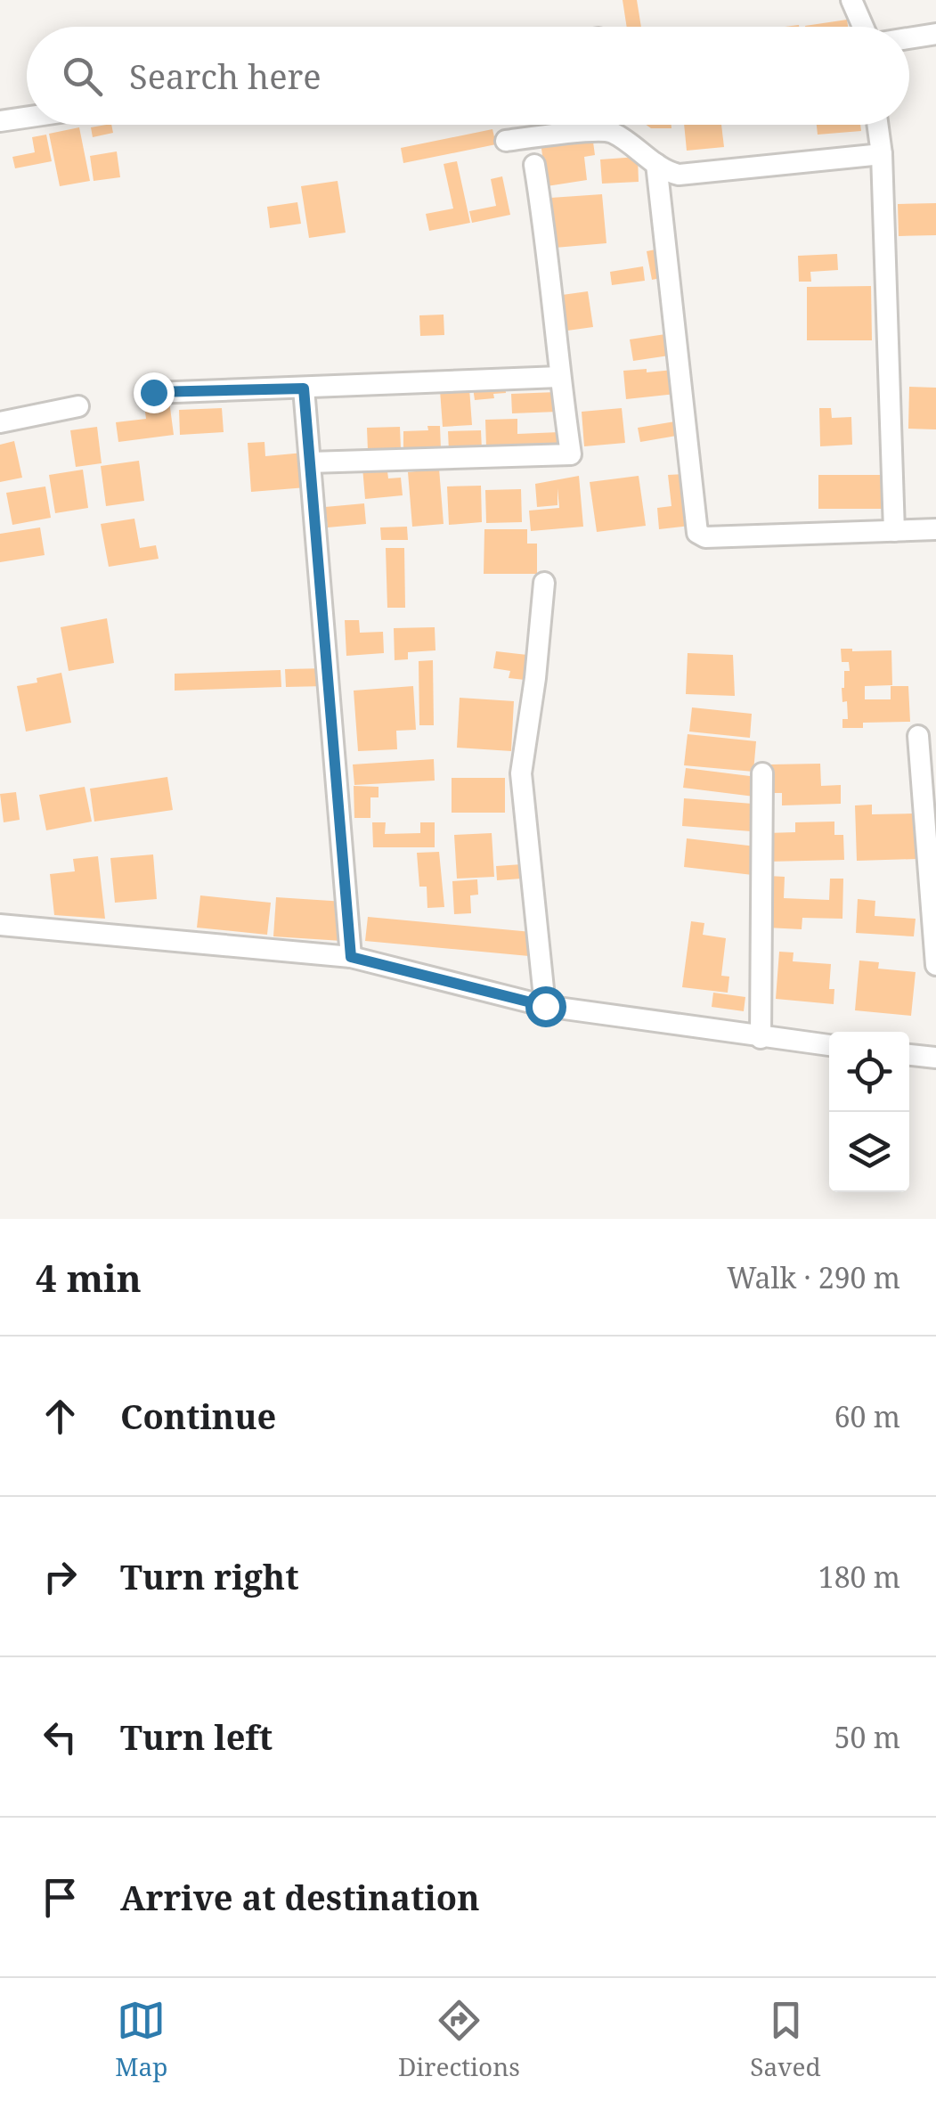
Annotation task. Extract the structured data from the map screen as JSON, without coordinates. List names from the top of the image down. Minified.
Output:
{"page":{"search":"Search here","heading":["4 min","Walk · 290 m"],"list":[["Continue","60 m"],["Turn right","180 m"],["Turn left","50 m"],"Arrive at destination"],"nav":["Map","Directions","Saved"]}}
